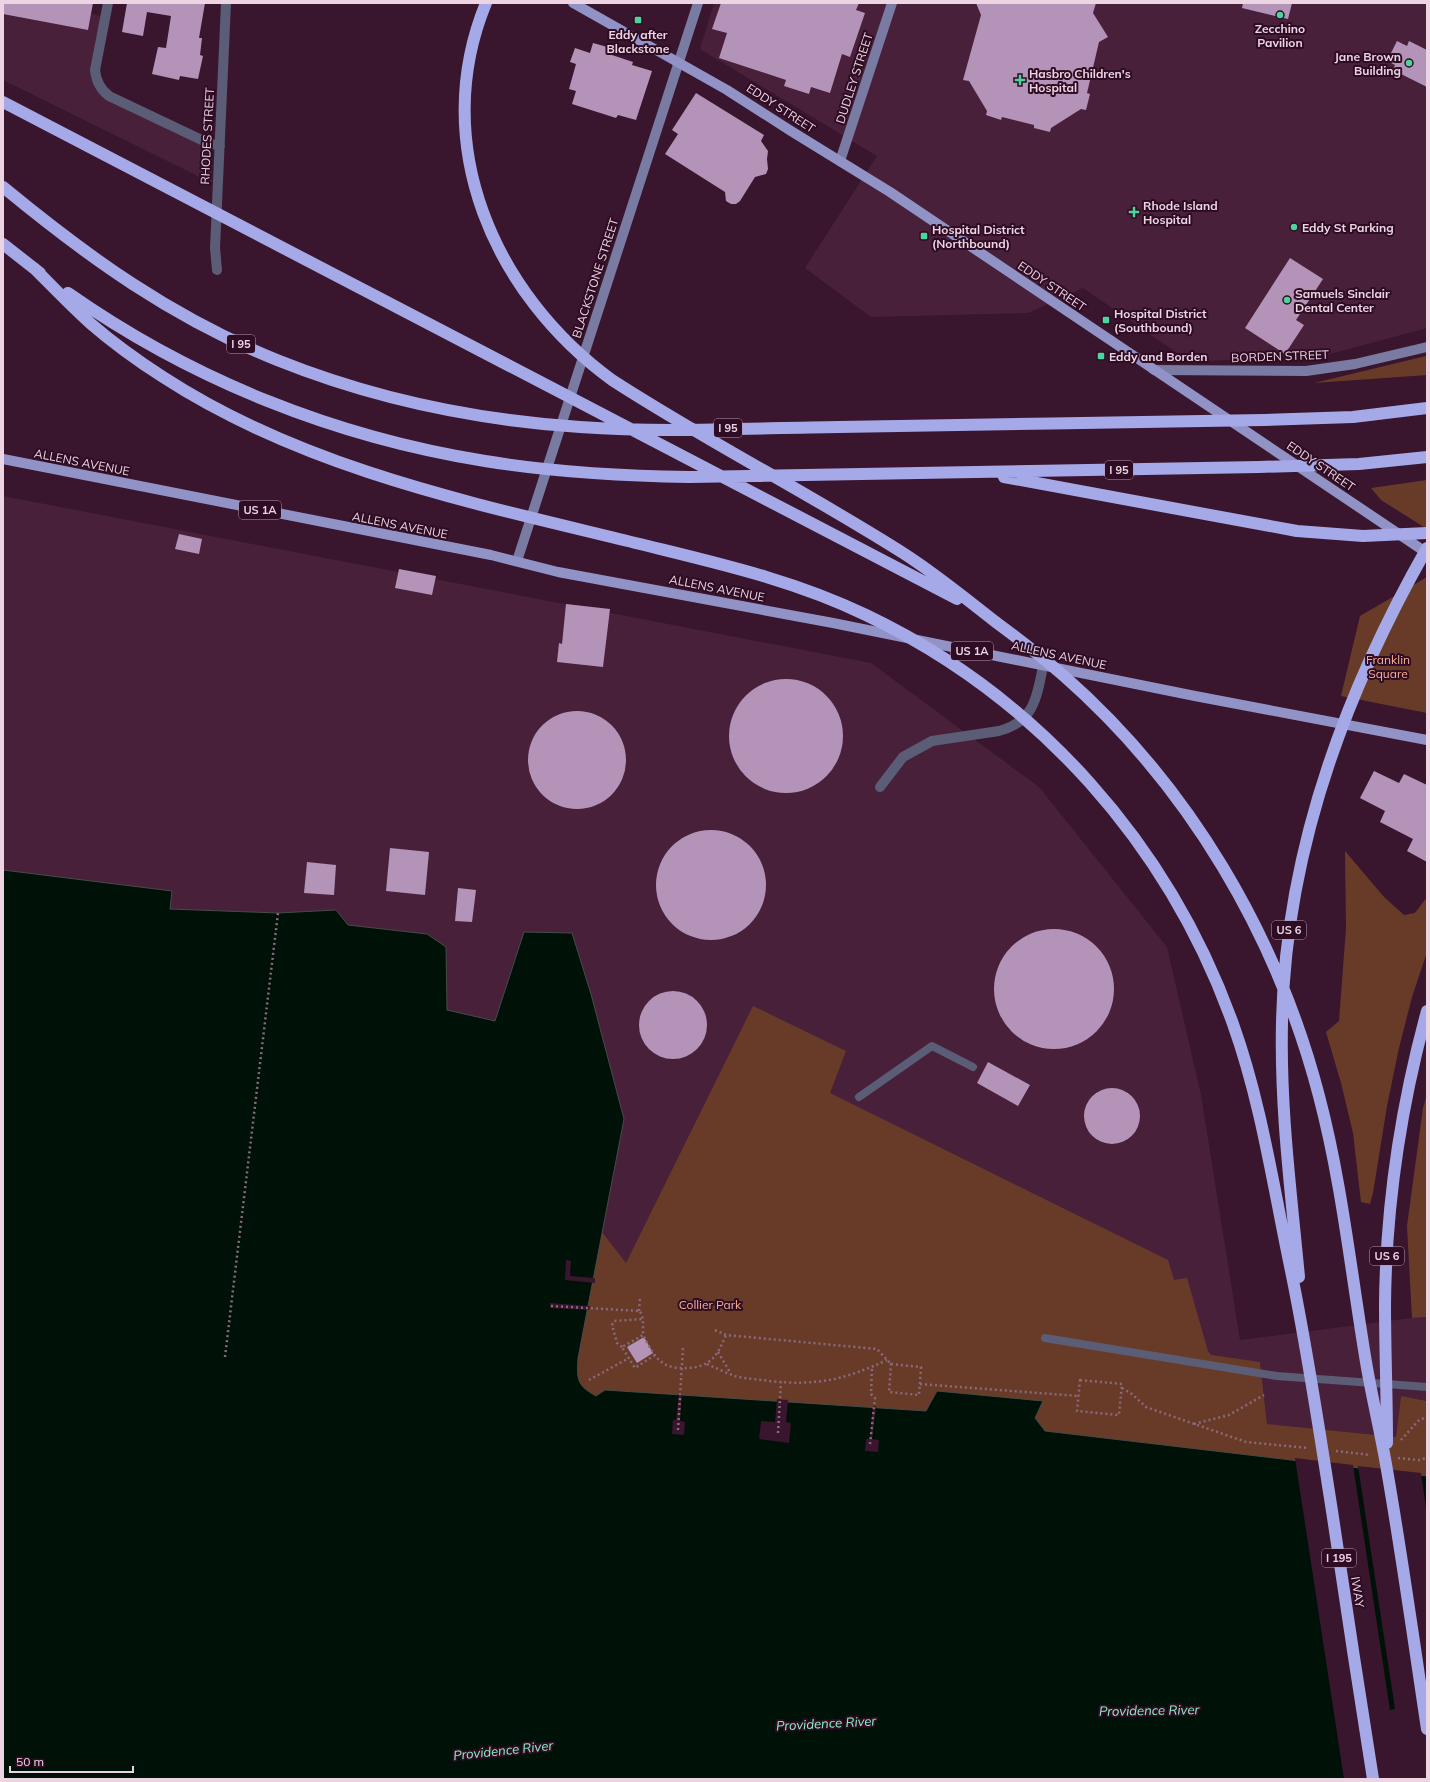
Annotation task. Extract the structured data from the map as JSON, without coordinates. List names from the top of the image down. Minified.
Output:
{"streets":{"highway":["I 95","US 6","I 195","IWAY"],"main road":["EDDY STREET","ALLENS AVENUE","US 1A"],"street":["DUDLEY STREET","RHODES STREET","BLACKSTONE STREET","BORDEN STREET"]},"crossings":[["DUDLEY STREET","EDDY STREET"],["EDDY STREET","BLACKSTONE STREET"],["EDDY STREET","BORDEN STREET"],["BLACKSTONE STREET","ALLENS AVENUE"],["US 6","IWAY"]],"water":["Providence River"],"parks":["Franklin Square","Collier Park"],"places":{"other":["Zecchino Pavilion","Jane Brown Building","Eddy St Parking","Samuels Sinclair Dental Center"],"transit":["Eddy after Blackstone","Hospital District (Northbound)","Hospital District (Southbound)","Eddy and Borden"],"health":["Hasbro Children's Hospital","Rhode Island Hospital"]},"scale_bar":"50 m"}
